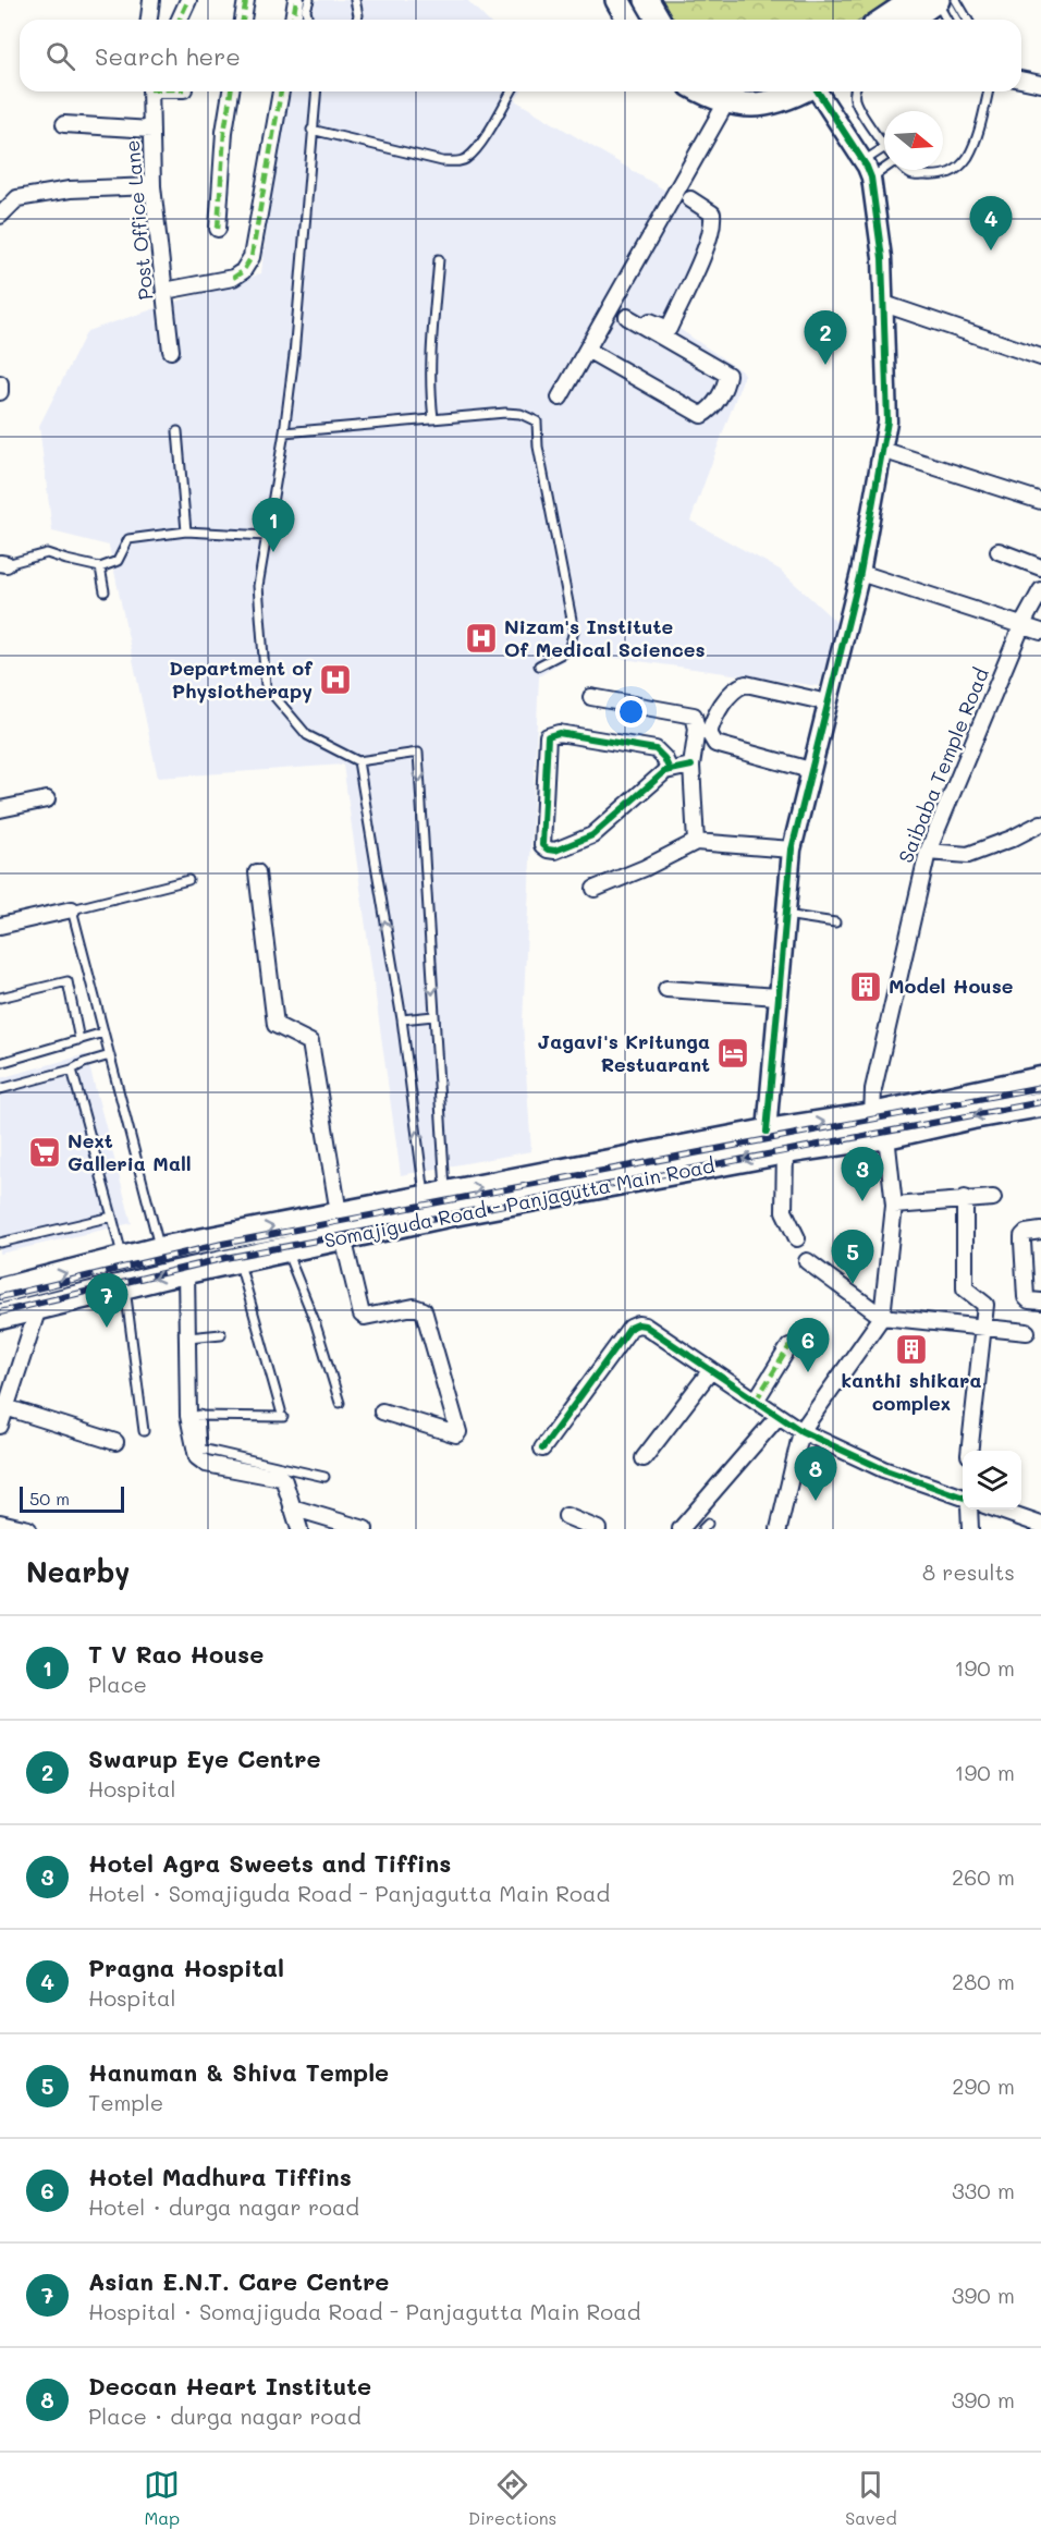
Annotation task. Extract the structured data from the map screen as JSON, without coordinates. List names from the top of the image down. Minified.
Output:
{"streets":{"highway":["Somajiguda Road - Panjagutta Main Road"],"street":["Post Office Lane","Saibaba Temple Road"]},"crossings":[["Saibaba Temple Road","Somajiguda Road - Panjagutta Main Road"]],"places":{"hospital":["Nizam's Institute Of Medical Sciences","Department of Physiotherapy"],"building":["Model House","kanthi shikara complex"],"hotel":["Jagavi's Kritunga Restuarant"],"supermarket":["Next Galleria Mall"]},"scale_bar":"50 m","north":"right","page":{"search":"Search here","pins":["4","2","1","3","5","7","6","8"],"scale":"50 m","heading":["Nearby","8 results"],"list":[{"mark":"1","name":"T V Rao House","note":"Place","value":"190 m"},{"mark":"2","name":"Swarup Eye Centre","note":"Hospital","value":"190 m"},{"mark":"3","name":"Hotel Agra Sweets and Tiffins","note":"Hotel · Somajiguda Road - Panjagutta Main Road","value":"260 m"},{"mark":"4","name":"Pragna Hospital","note":"Hospital","value":"280 m"},{"mark":"5","name":"Hanuman & Shiva Temple","note":"Temple","value":"290 m"},{"mark":"6","name":"Hotel Madhura Tiffins","note":"Hotel · durga nagar road","value":"330 m"},{"mark":"7","name":"Asian E.N.T. Care Centre","note":"Hospital · Somajiguda Road - Panjagutta Main Road","value":"390 m"},{"mark":"8","name":"Deccan Heart Institute","note":"Place · durga nagar road","value":"390 m"}],"nav":["Map","Directions","Saved"]}}
